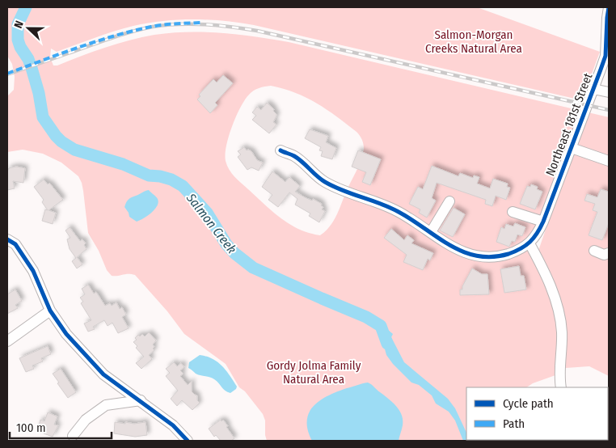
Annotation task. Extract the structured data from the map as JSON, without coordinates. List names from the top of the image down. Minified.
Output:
{"streets":{"street":["Northeast 181st Street"]},"water":["Salmon Creek"],"parks":["Salmon-Morgan Creeks Natural Area","Gordy Jolma Family Natural Area"],"legend":["Cycle path","Path"],"scale_bar":"100 m","north":"left"}
